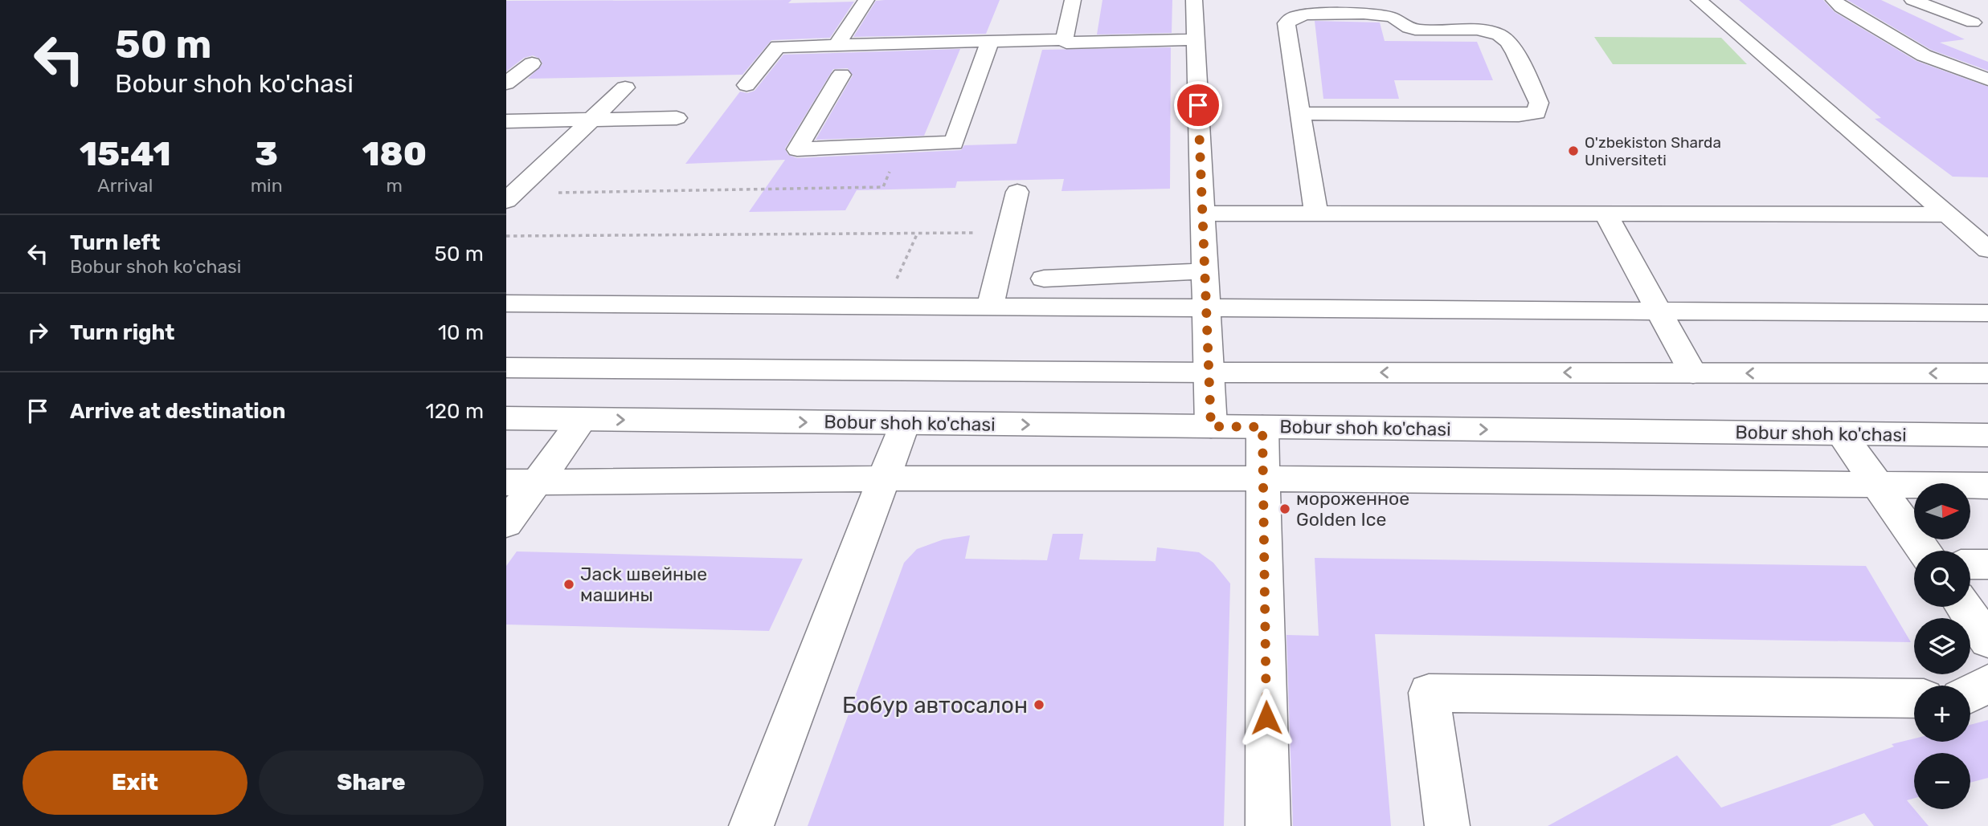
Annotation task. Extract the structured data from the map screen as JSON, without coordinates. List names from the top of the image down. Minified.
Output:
{"streets":{"main road":["Bobur shoh ko'chasi"]},"places":["O'zbekiston Sharda Universiteti","мороженное Golden Ice","Jack швейные машины","Бобур автосалон"],"north":"right","page":{"turn":["50 m","Bobur shoh ko'chasi"],"eta":["15:41","Arrival","3","min","180","m"],"list":[{"name":"Turn left","note":"Bobur shoh ko'chasi","value":"50 m"},{"name":"Turn right","value":"10 m"},{"name":"Arrive at destination","value":"120 m"}],"map_buttons":["+","−"],"buttons":["Exit","Share"]}}
